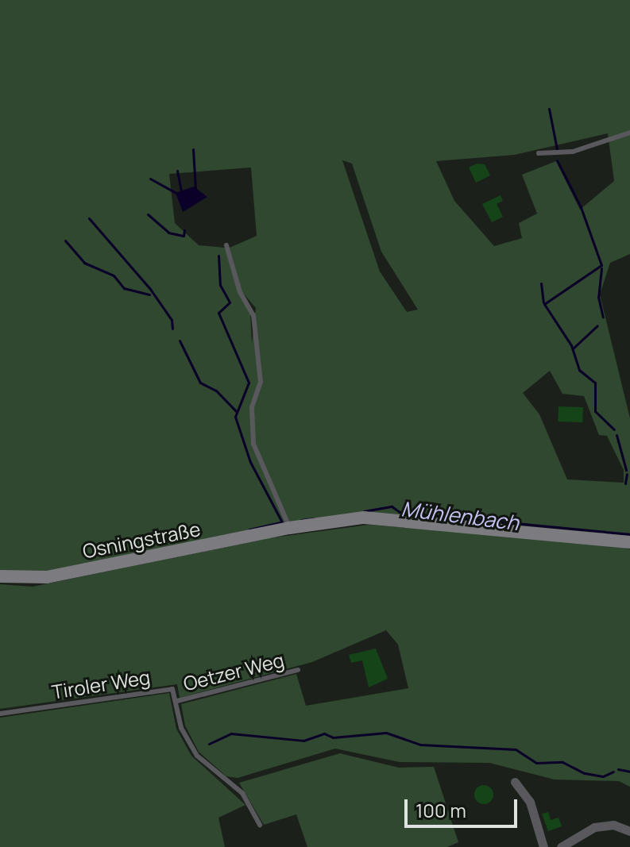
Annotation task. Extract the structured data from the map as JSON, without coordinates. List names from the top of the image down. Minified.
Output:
{"streets":{"main road":["Osningstraße"],"lane":["Oetzer Weg","Tiroler Weg"]},"crossings":[["Oetzer Weg","Tiroler Weg"]],"water":["Mühlenbach"],"scale_bar":"100 m"}
